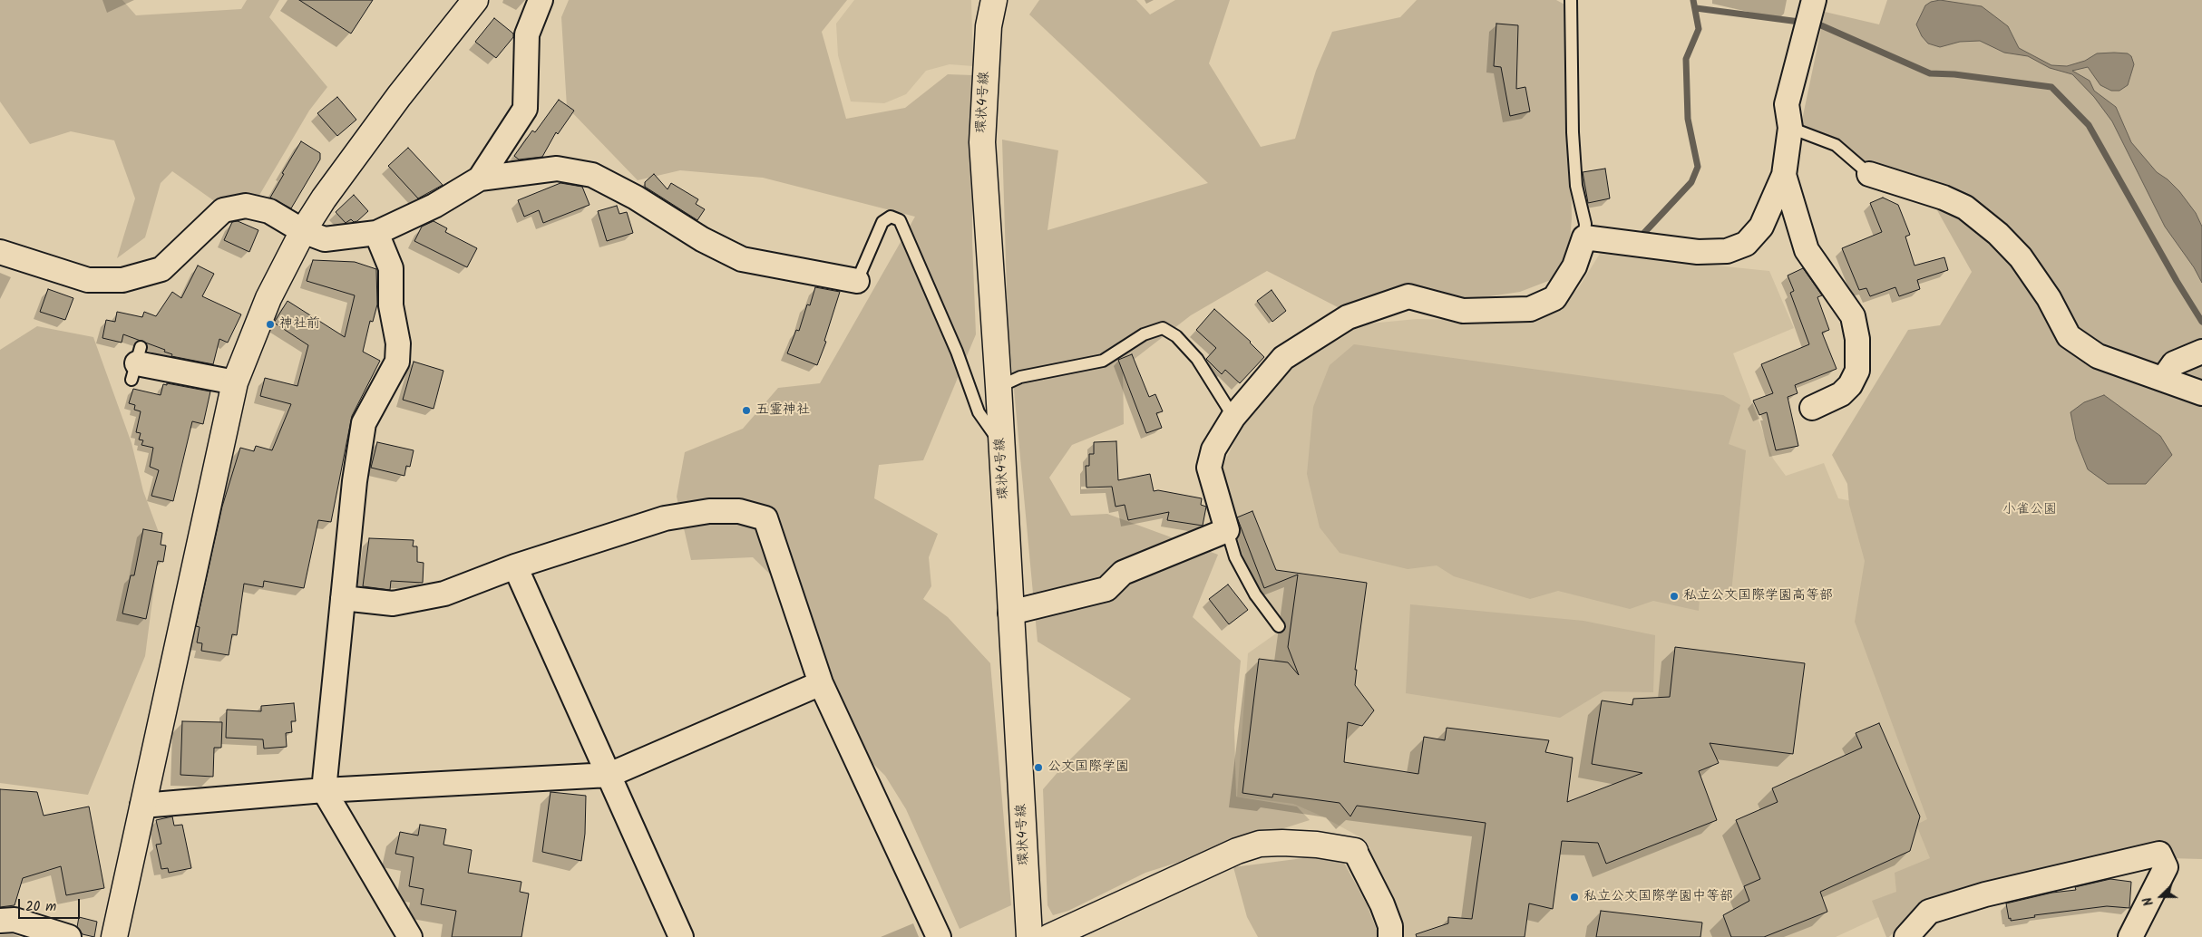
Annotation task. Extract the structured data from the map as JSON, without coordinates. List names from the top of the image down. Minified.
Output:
{"streets":{"street":["環状4号線"]},"parks":["小雀公園"],"places":["神社前","五霊神社","私立公文国際学園高等部","公文国際学園","私立公文国際学園中等部"],"scale_bar":"20 m","north":"left"}
